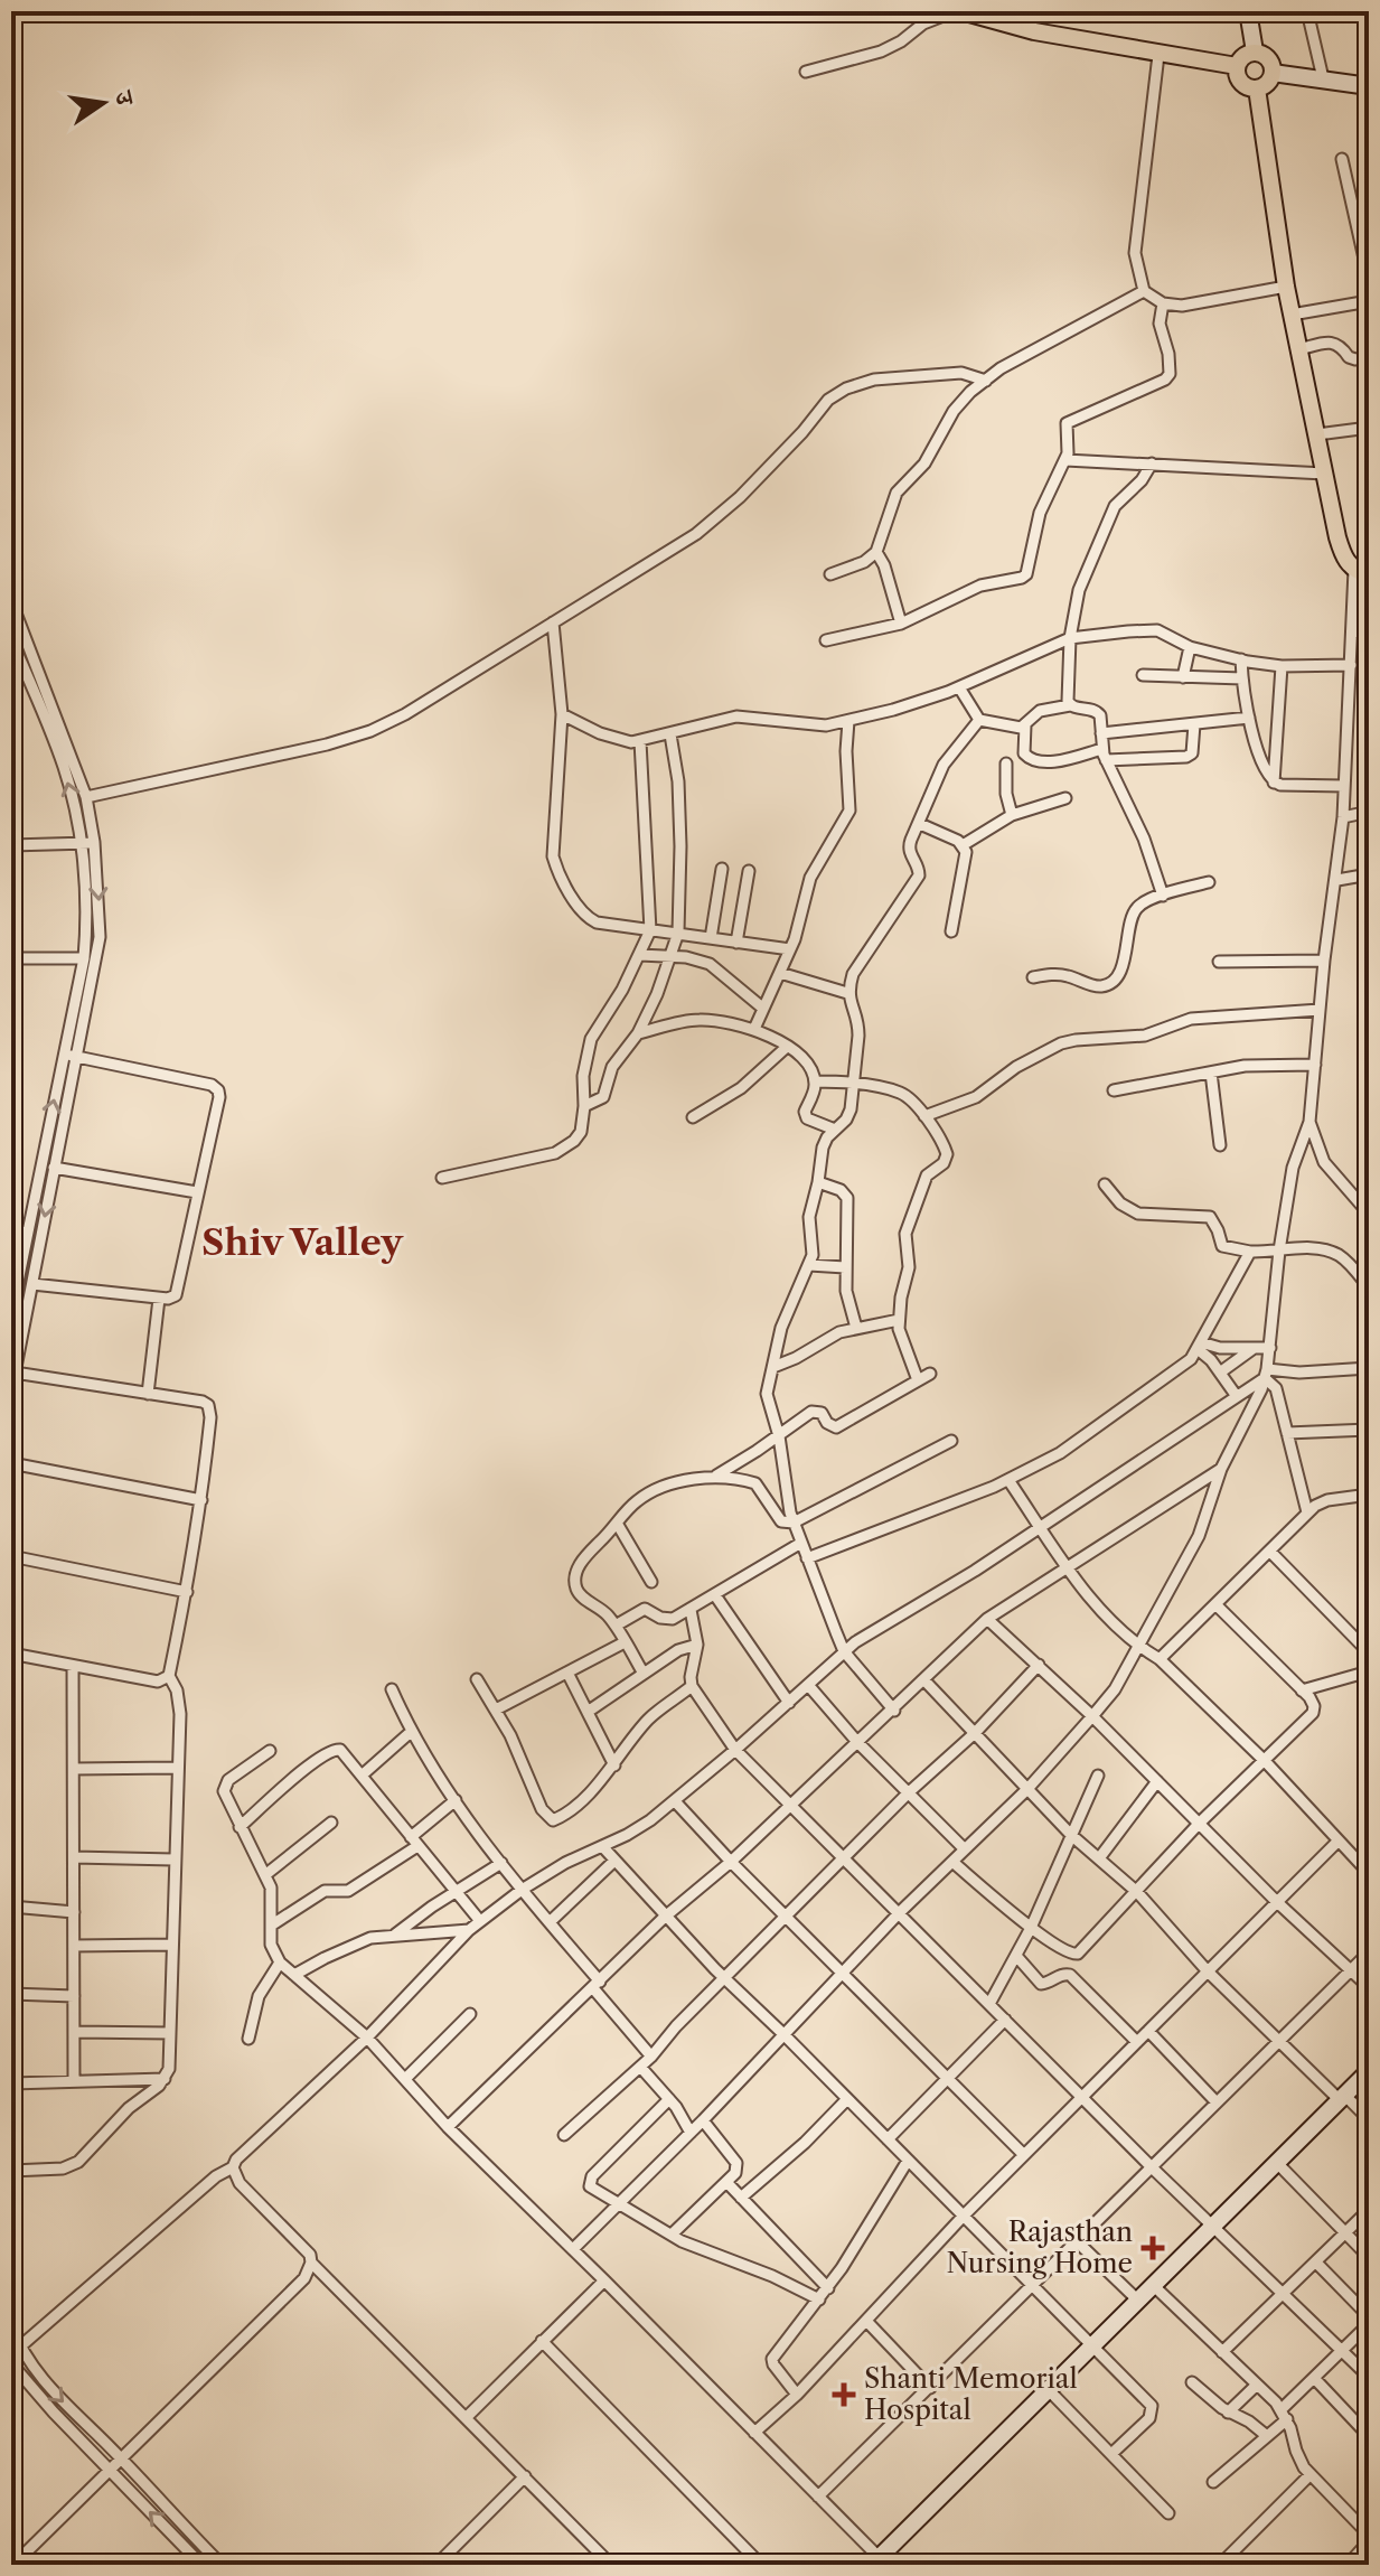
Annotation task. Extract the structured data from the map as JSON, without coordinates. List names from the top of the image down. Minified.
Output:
{"districts":["Shiv Valley"],"places":{"health":["Rajasthan Nursing Home","Shanti Memorial Hospital"]},"north":"right"}
